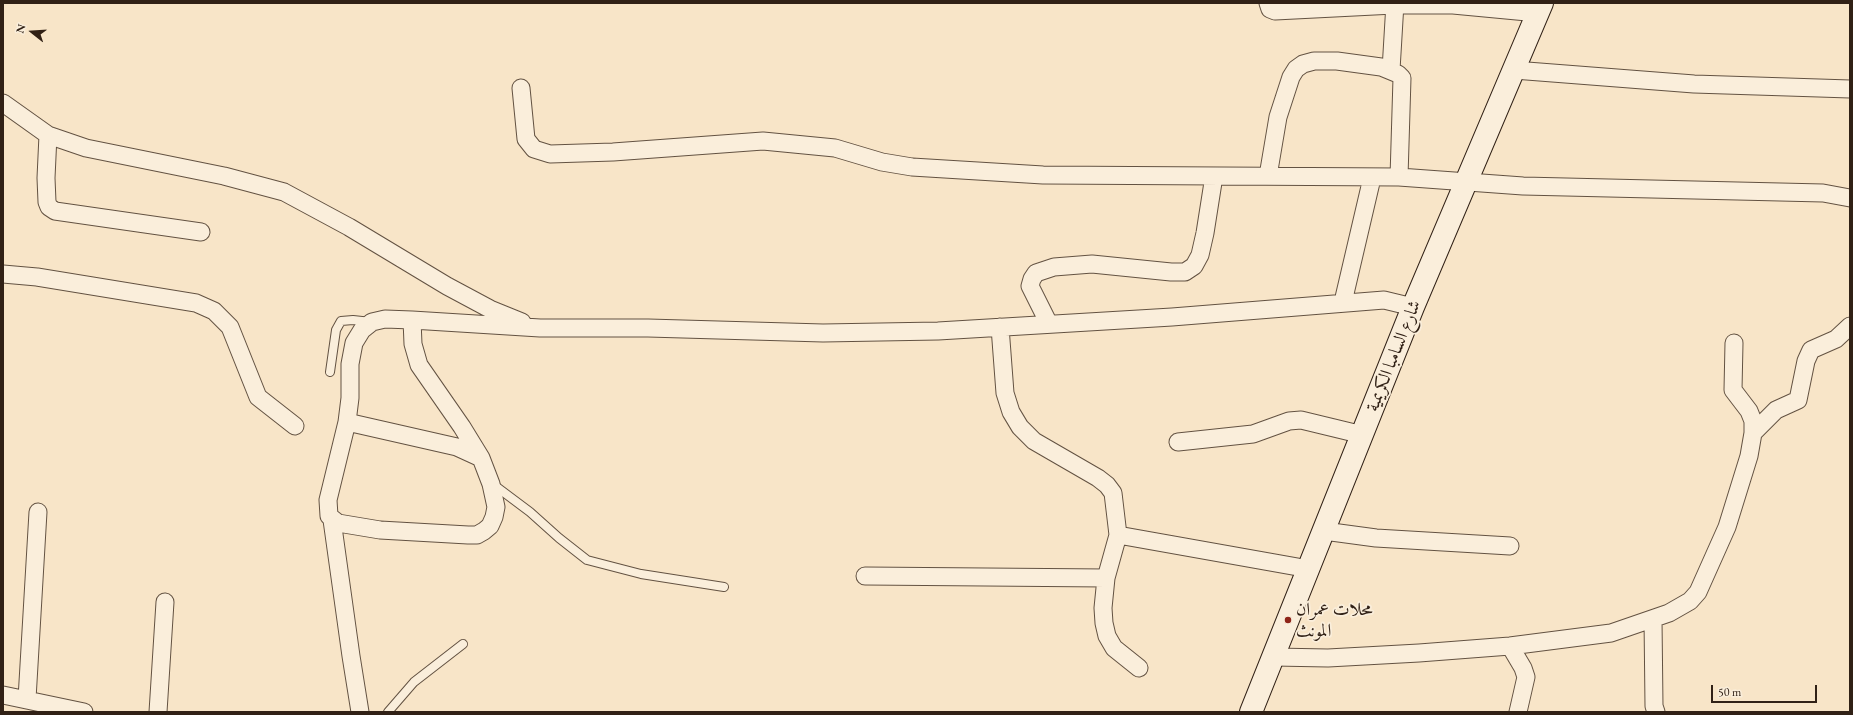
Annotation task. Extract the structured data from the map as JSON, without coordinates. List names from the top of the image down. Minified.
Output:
{"streets":{"main road":["شارع السامبا الكريمية"]},"places":["محلات عمران المونث"],"scale_bar":"50 m","north":"left"}
